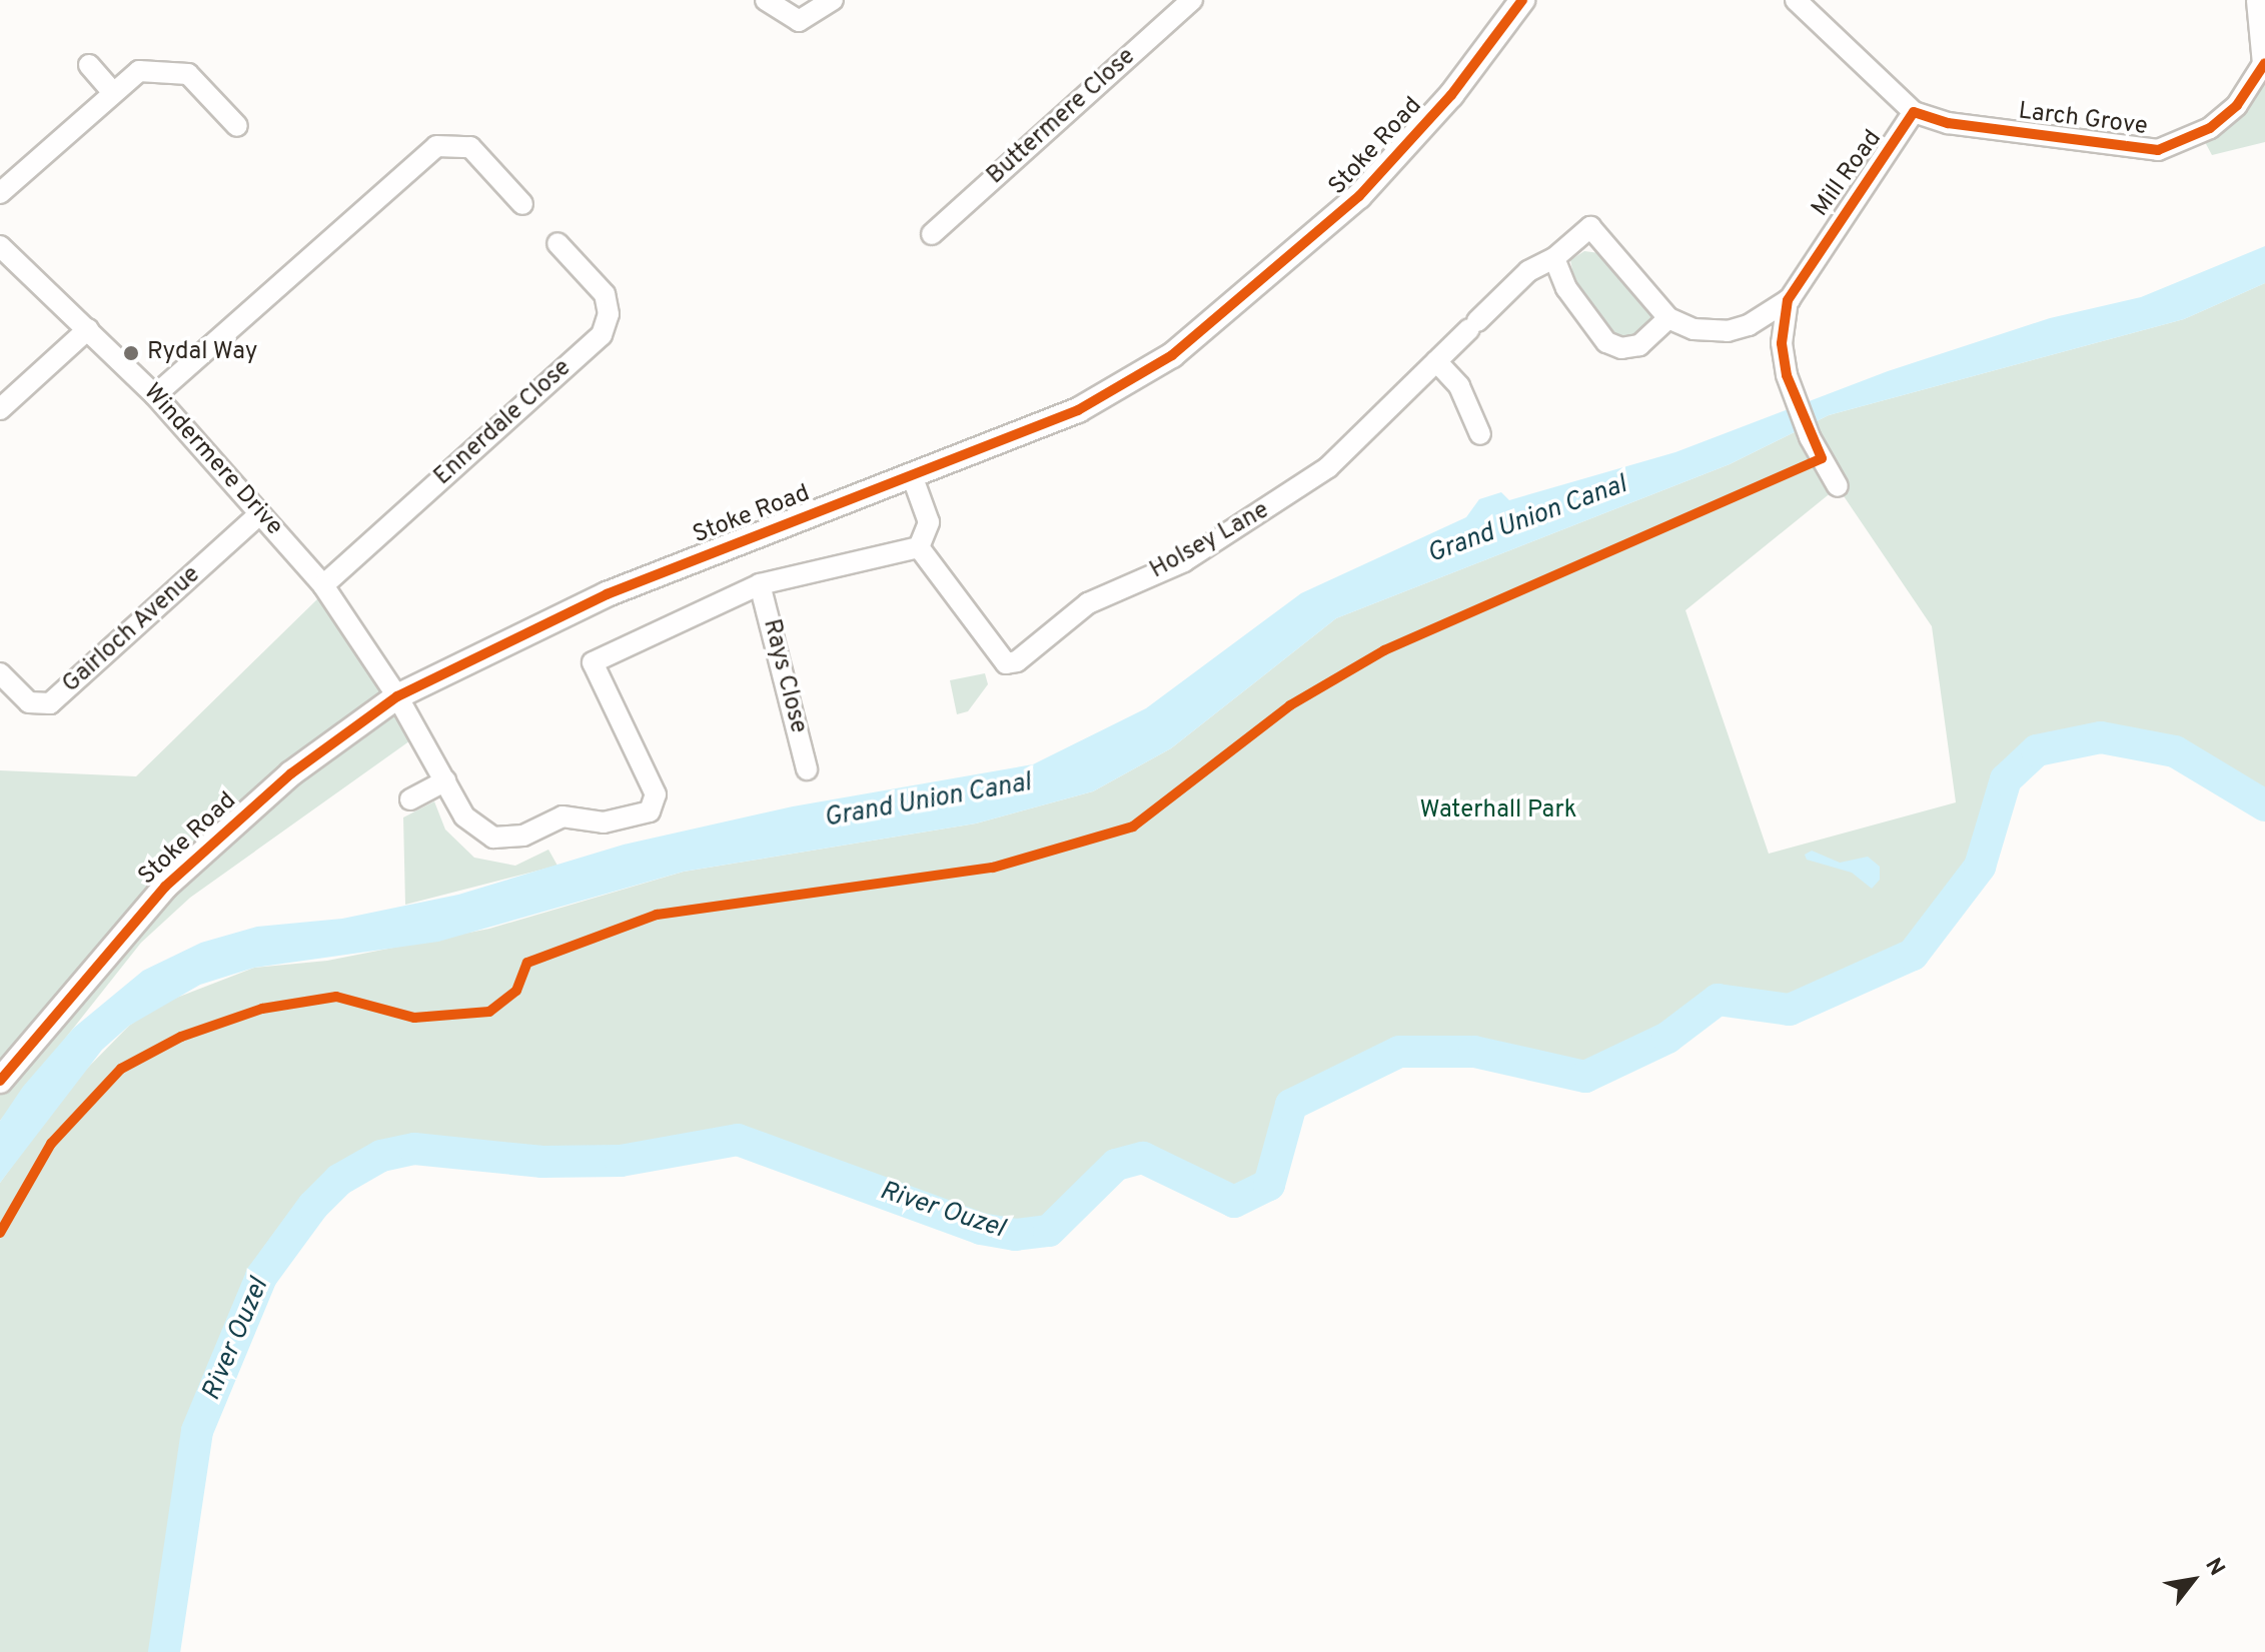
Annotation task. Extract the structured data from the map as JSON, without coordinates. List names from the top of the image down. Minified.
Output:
{"streets":{"street":["Buttermere Close","Larch Grove","Stoke Road","Mill Road","Ennerdale Close","Windermere Drive","Holsey Lane","Gairloch Avenue","Rays Close"]},"crossings":[["Larch Grove","Mill Road"],["Stoke Road","Windermere Drive"],["Ennerdale Close","Windermere Drive"],["Windermere Drive","Gairloch Avenue"],["Windermere Drive","Rays Close"]],"water":["Grand Union Canal","River Ouzel"],"parks":["Waterhall Park"],"places":["Rydal Way"],"north":"top right"}
